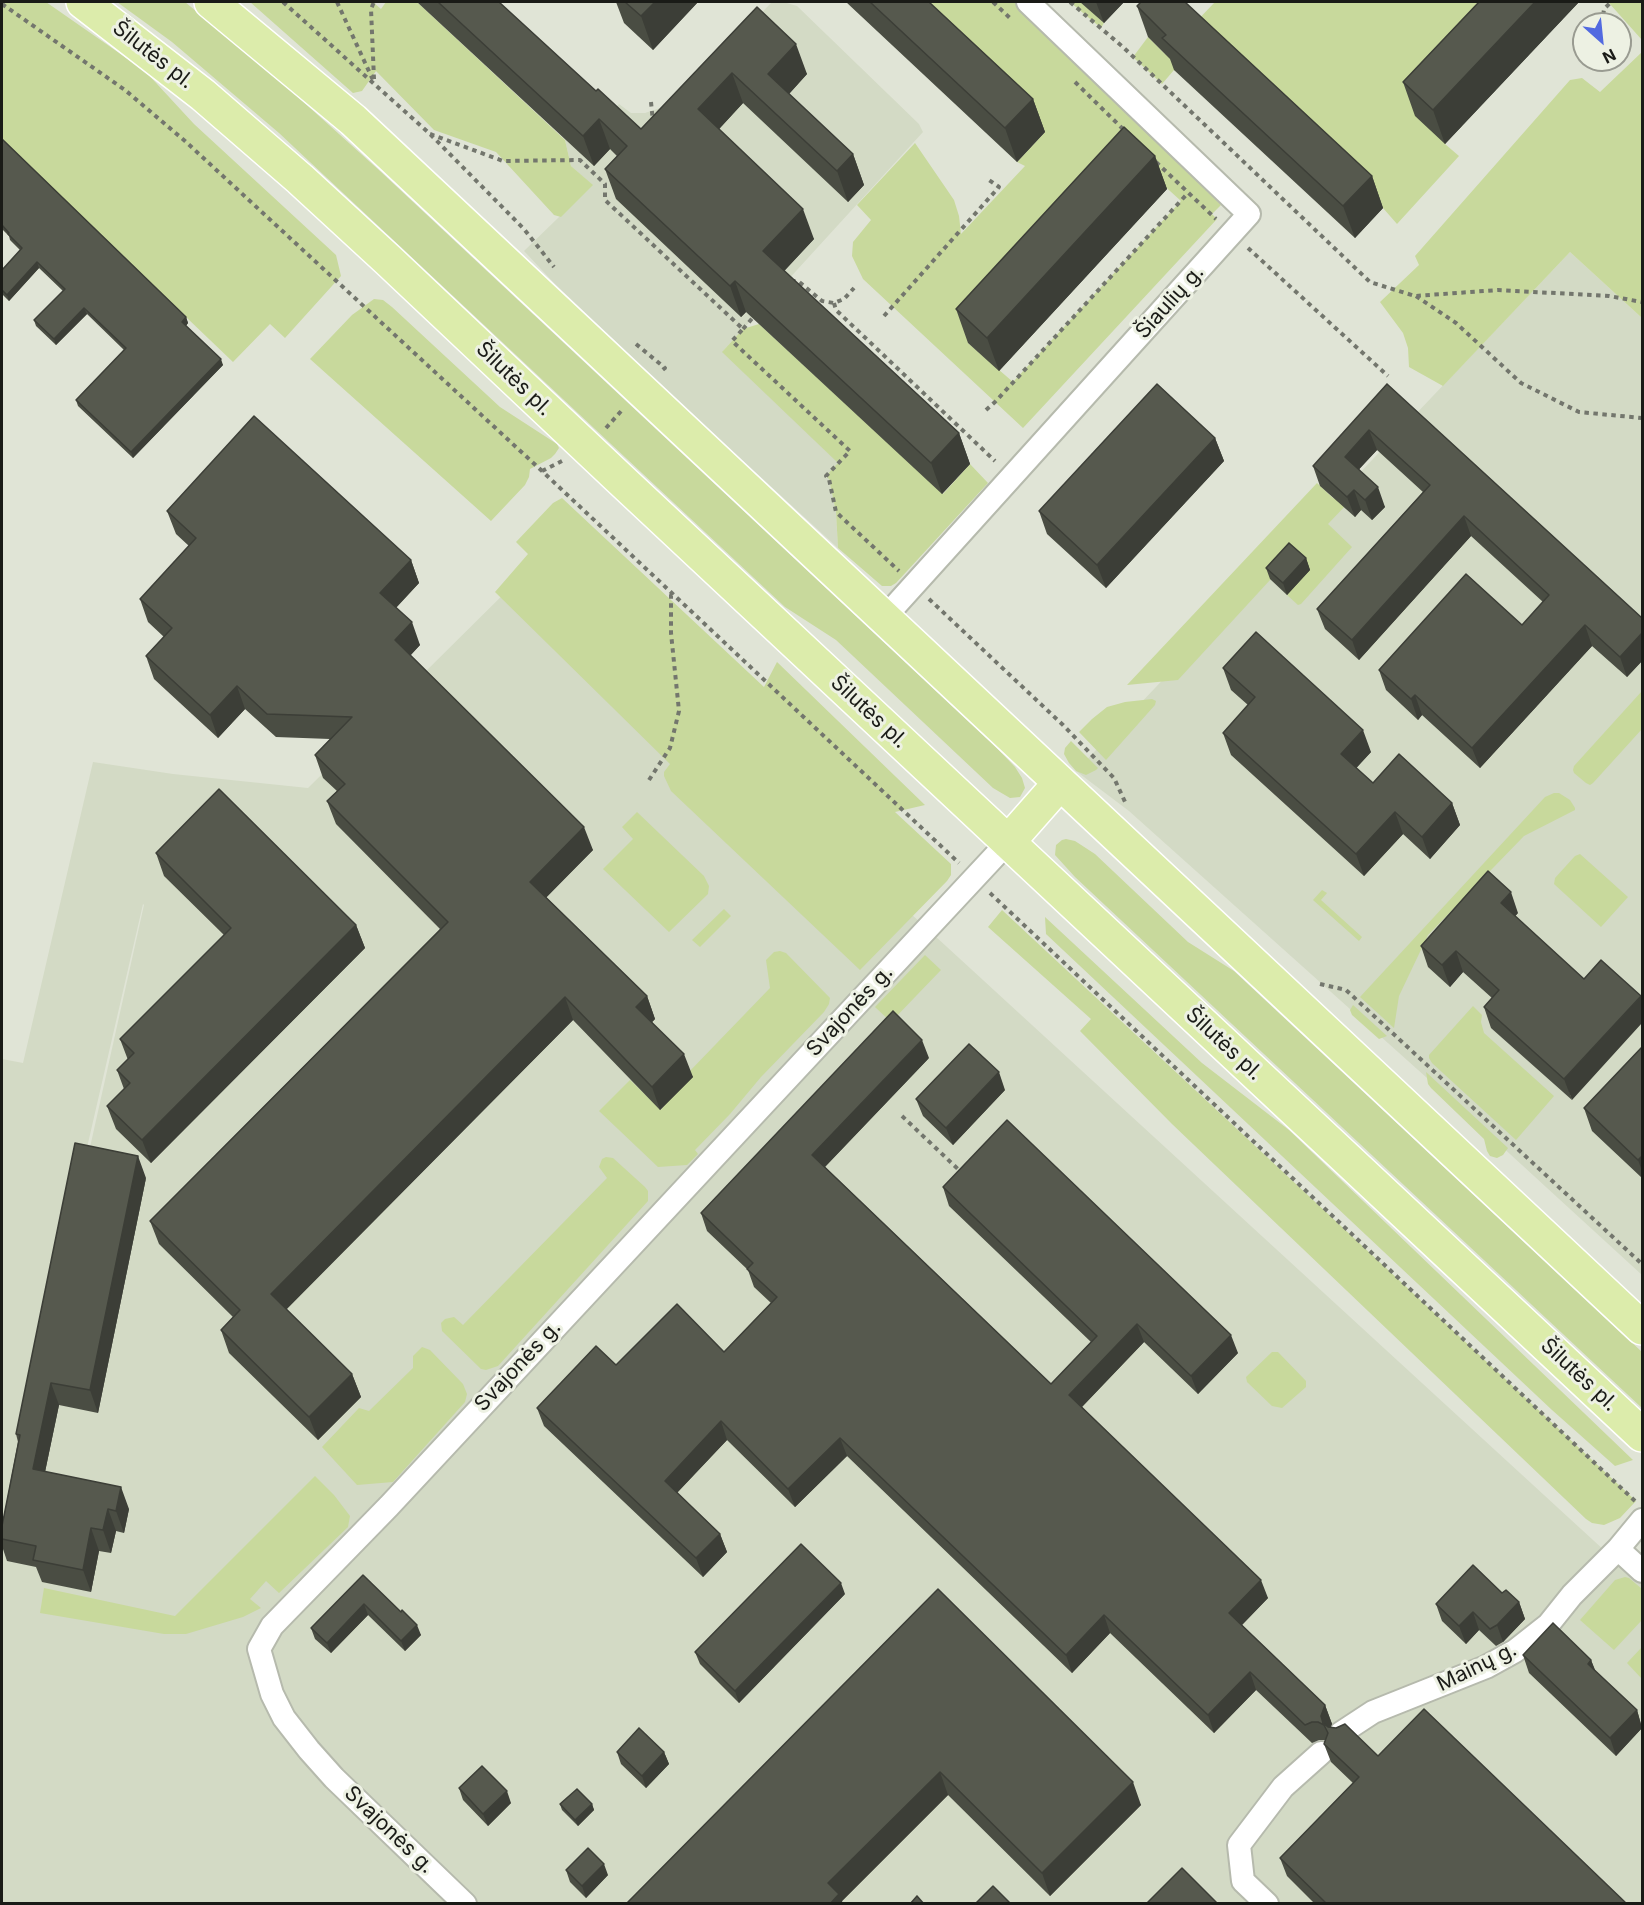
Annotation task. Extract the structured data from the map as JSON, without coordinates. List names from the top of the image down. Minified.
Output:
{"streets":{"main road":["Šilutės pl."],"street":["Šiaulių g.","Svajonės g.","Mainų g."]},"crossings":[["Šilutės pl.","Svajonės g."]],"north":"bottom right"}
